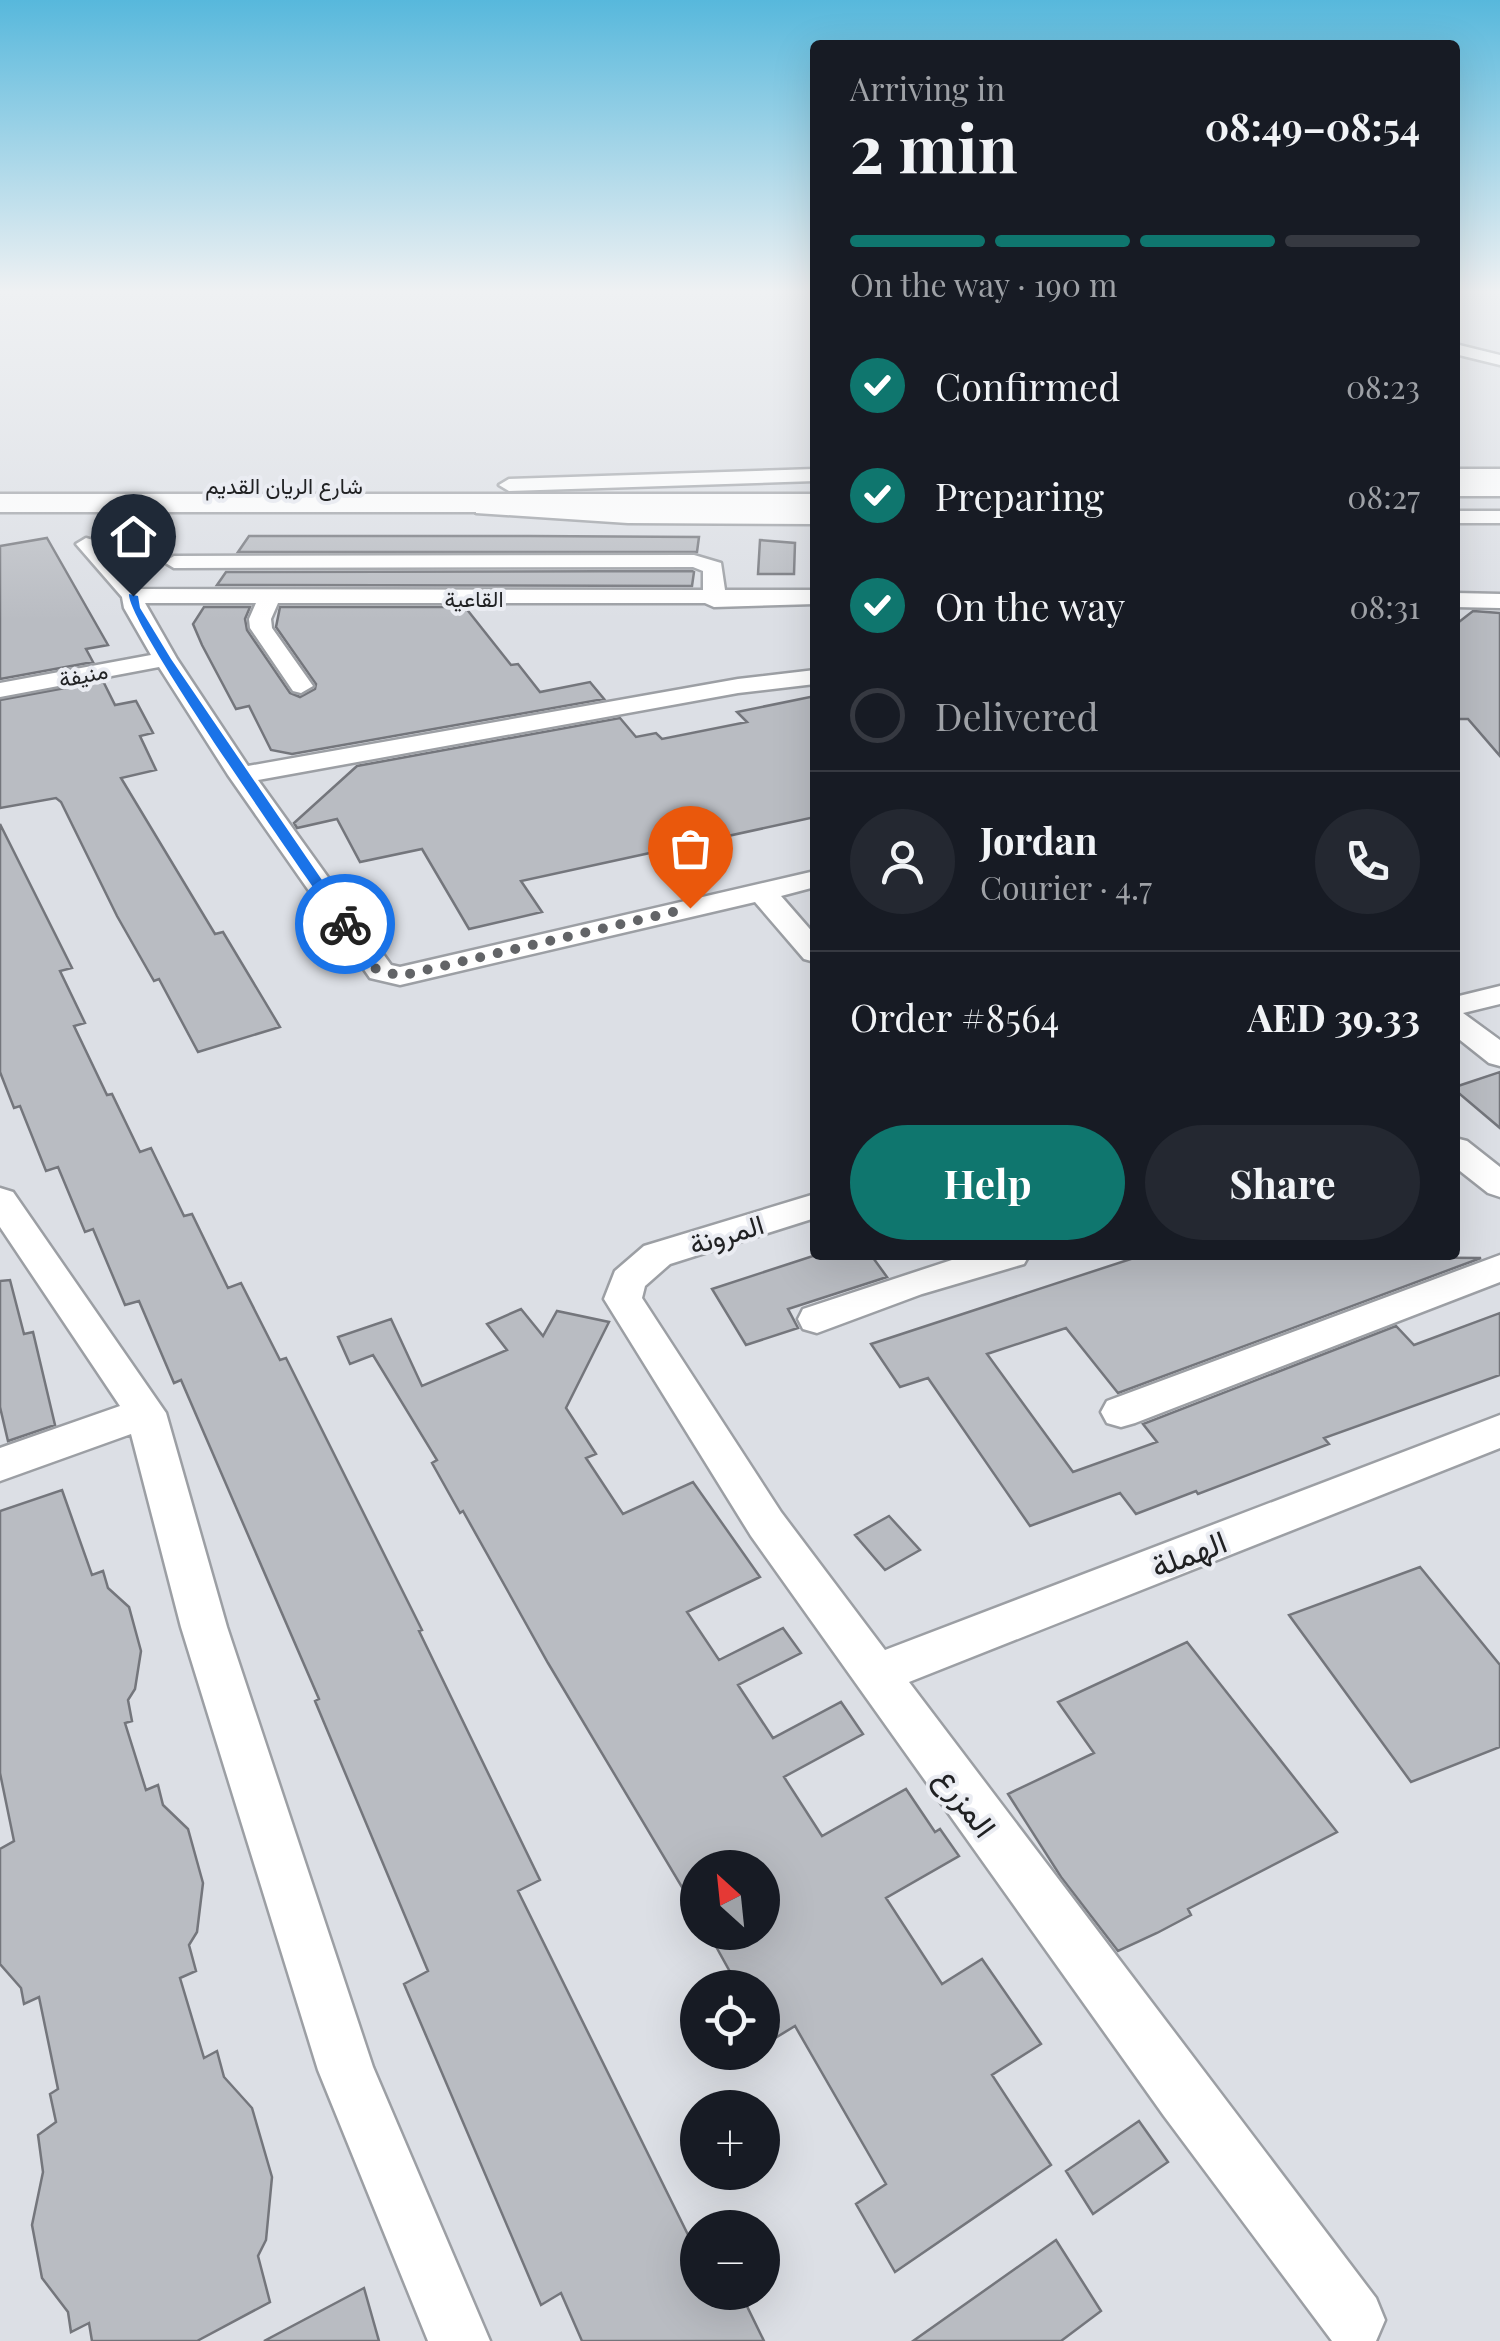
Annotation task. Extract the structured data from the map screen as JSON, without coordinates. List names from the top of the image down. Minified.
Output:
{"streets":{"highway":["شارع الريان القديم"],"street":["القاعية","منيفة","المرونة","الهملة","المزرع"]},"crossings":[["المرونة","المزرع"],["الهملة","المزرع"]],"north":"top left","page":{"heading":["2 min","Arriving in","08:49–08:54"],"panel":["Jordan","Courier · 4.7","Order #8564","AED 39.33"],"bar":"On the way · 190 m","list":[["Confirmed","08:23"],["Preparing","08:27"],["On the way","08:31"],"Delivered"],"buttons":["Help","Share"],"map_buttons":["+","−"]}}
